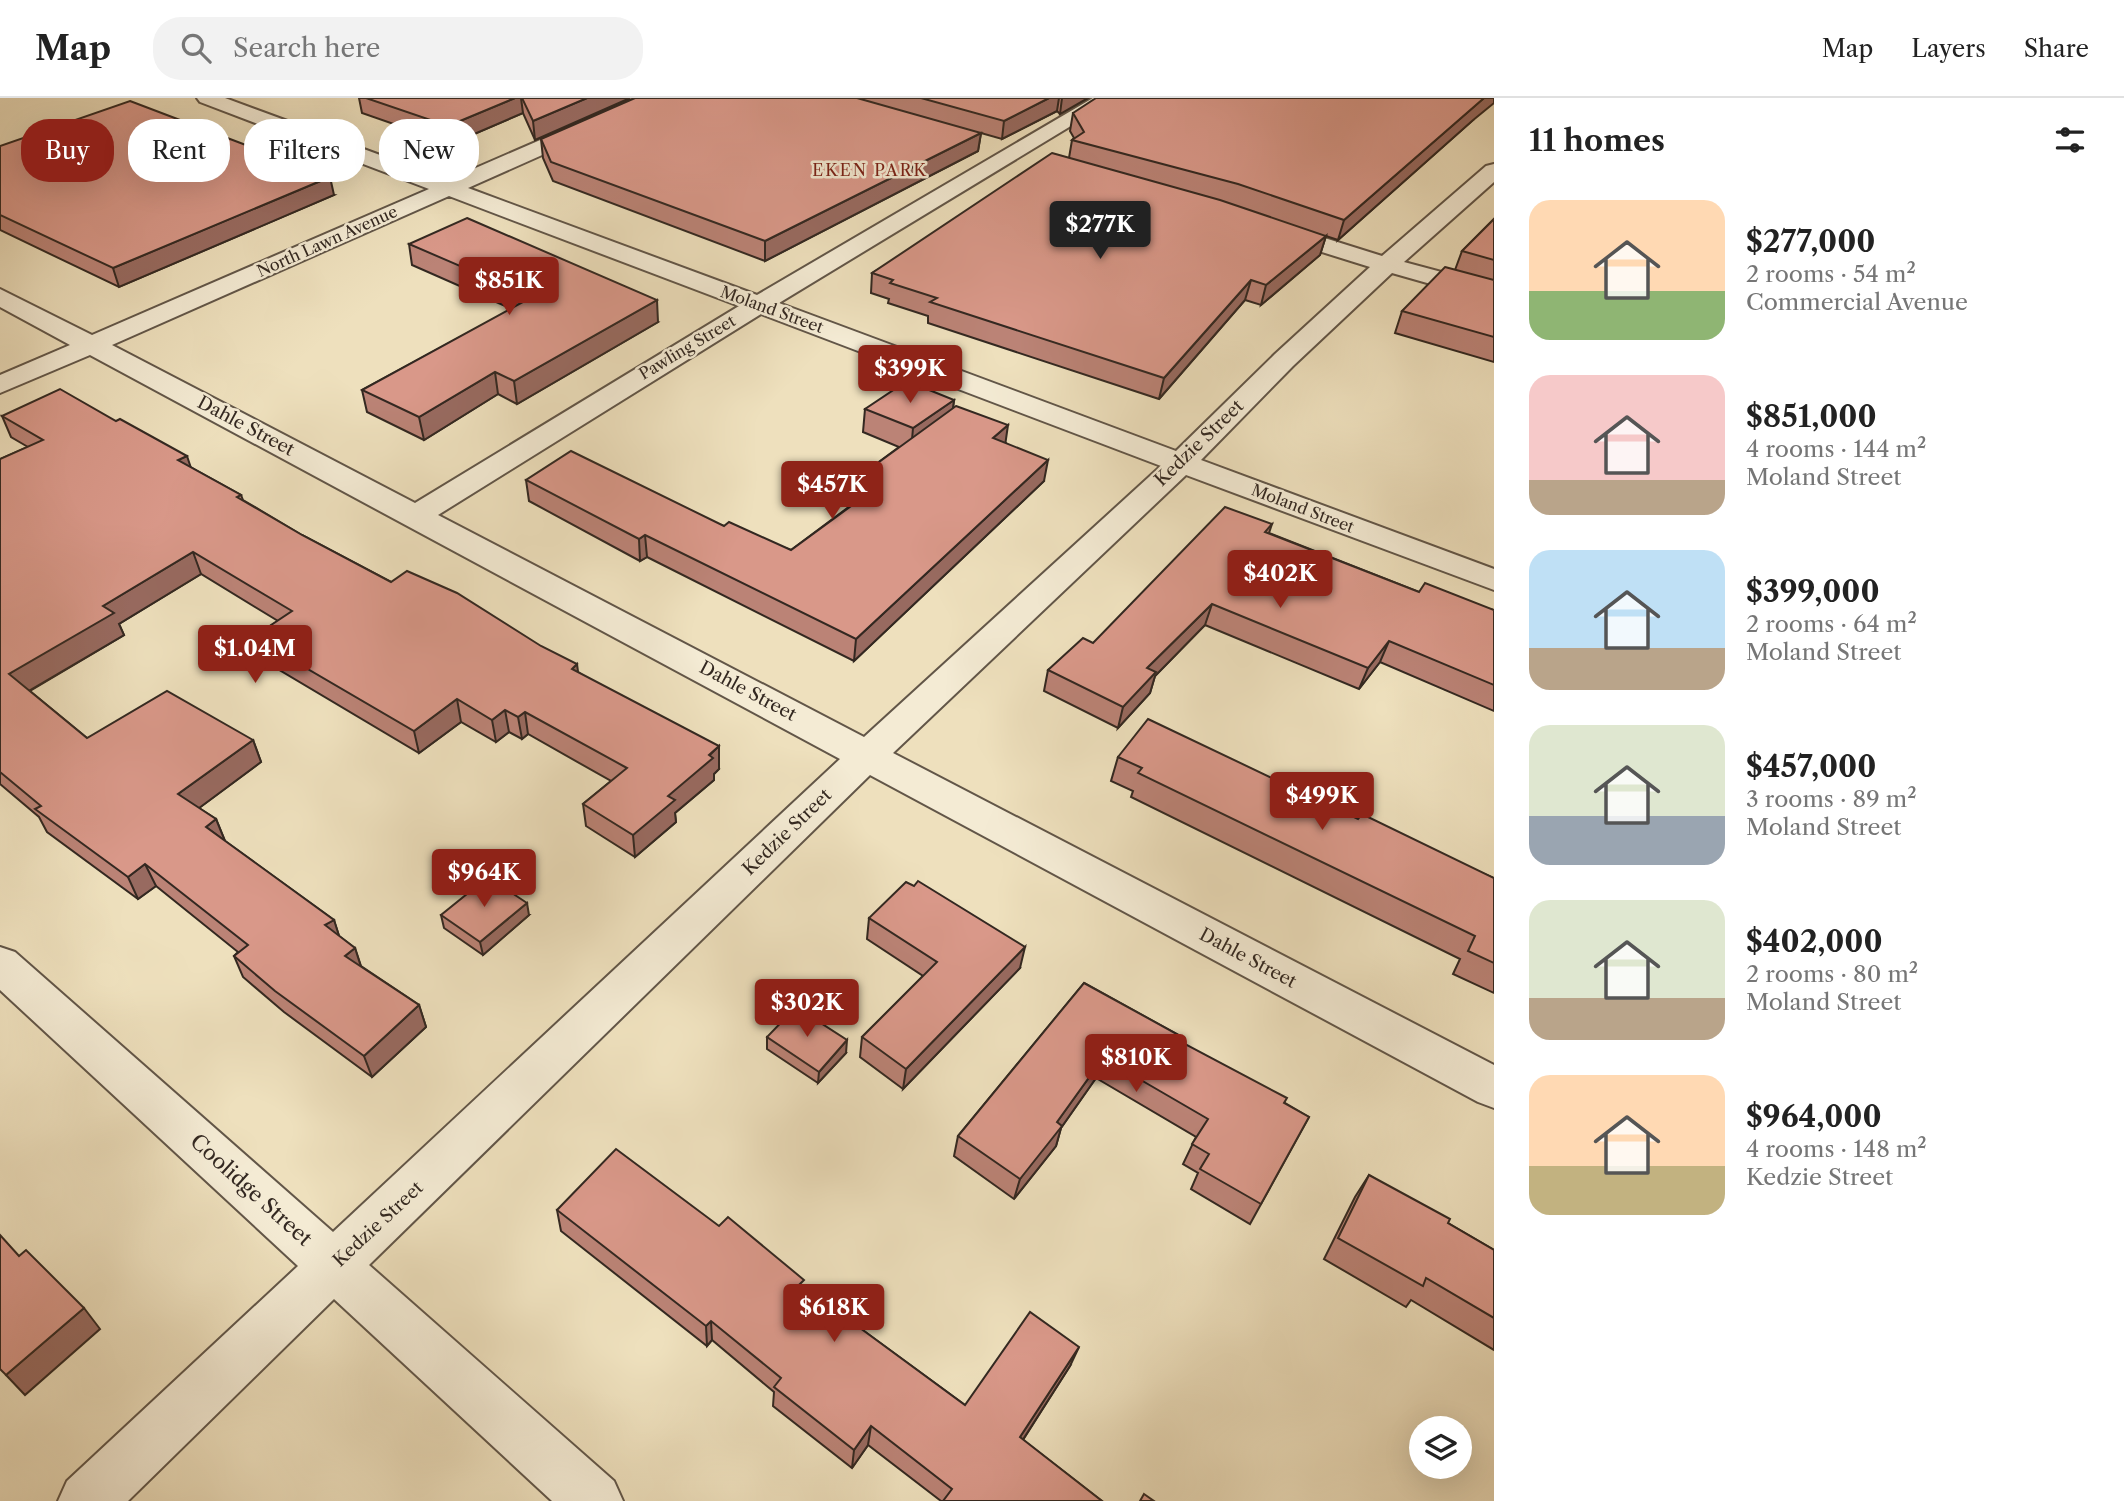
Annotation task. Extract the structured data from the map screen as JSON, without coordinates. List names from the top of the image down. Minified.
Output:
{"streets":{"street":["North Lawn Avenue","Moland Street","Pawling Street","Dahle Street","Kedzie Street","Coolidge Street"]},"crossings":[["North Lawn Avenue","Moland Street"],["North Lawn Avenue","Dahle Street"],["Moland Street","Pawling Street"],["Moland Street","Kedzie Street"],["Pawling Street","Dahle Street"],["Dahle Street","Kedzie Street"],["Kedzie Street","Coolidge Street"]],"districts":["EKEN PARK"],"page":{"header":"Map","search":"Search here","nav":["Map","Layers","Share"],"heading":"11 homes","chip":["Buy","Rent","Filters","New"],"list":[{"name":"$277,000","note":"2 rooms · 54 m² · Commercial Avenue"},{"name":"$851,000","note":"4 rooms · 144 m² · Moland Street"},{"name":"$399,000","note":"2 rooms · 64 m² · Moland Street"},{"name":"$457,000","note":"3 rooms · 89 m² · Moland Street"},{"name":"$402,000","note":"2 rooms · 80 m² · Moland Street"},{"name":"$964,000","note":"4 rooms · 148 m² · Kedzie Street"}],"price":["$277K","$851K","$399K","$457K","$402K","$1.04M","$499K","$964K","$302K","$810K","$618K"]}}
